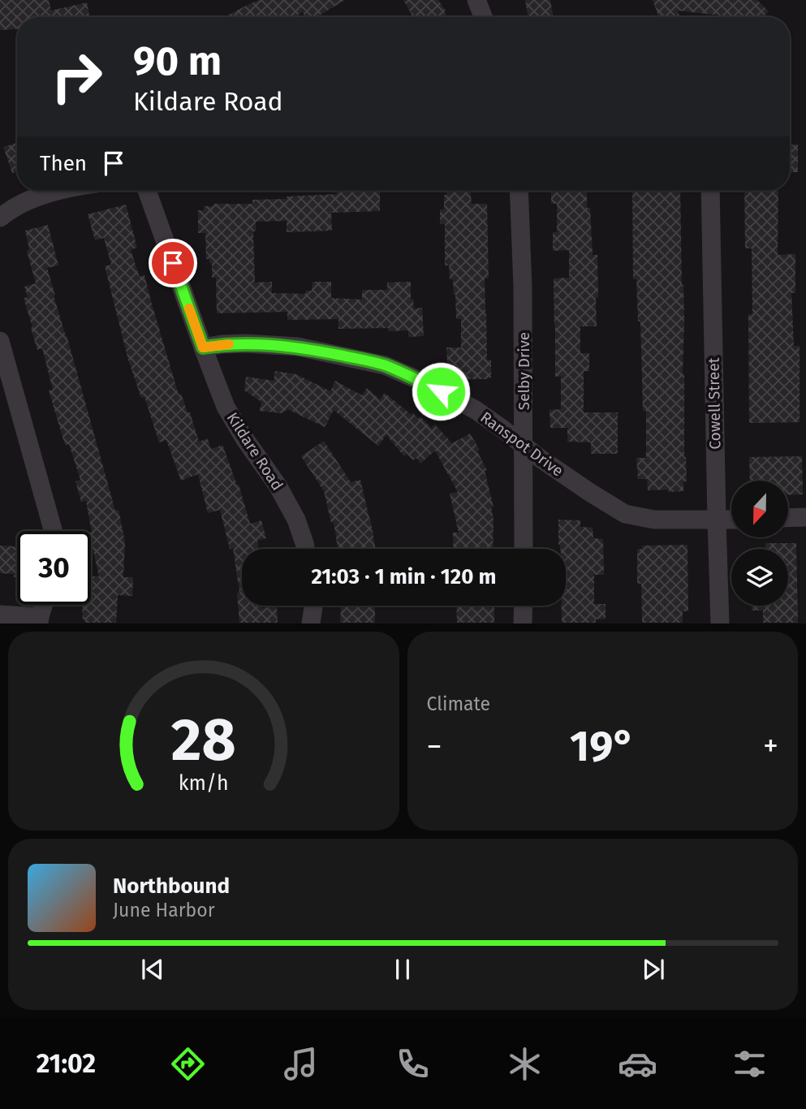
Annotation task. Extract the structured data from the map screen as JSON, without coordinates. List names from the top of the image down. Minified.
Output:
{"streets":{"street":["Selby Drive","Cowell Street","Ranspot Drive","Kildare Road"]},"crossings":[["Selby Drive","Ranspot Drive"],["Cowell Street","Ranspot Drive"],["Ranspot Drive","Kildare Road"]],"north":"bottom","page":{"turn":["90 m","Kildare Road"],"then":"Then","limit":"30","trip":"21:03 · 1 min · 120 m","tile":"Climate","heat":["−","19°","+"],"song":["Northbound","June Harbor"],"tabs":"21:02","gauge":["28","km/h"]}}
